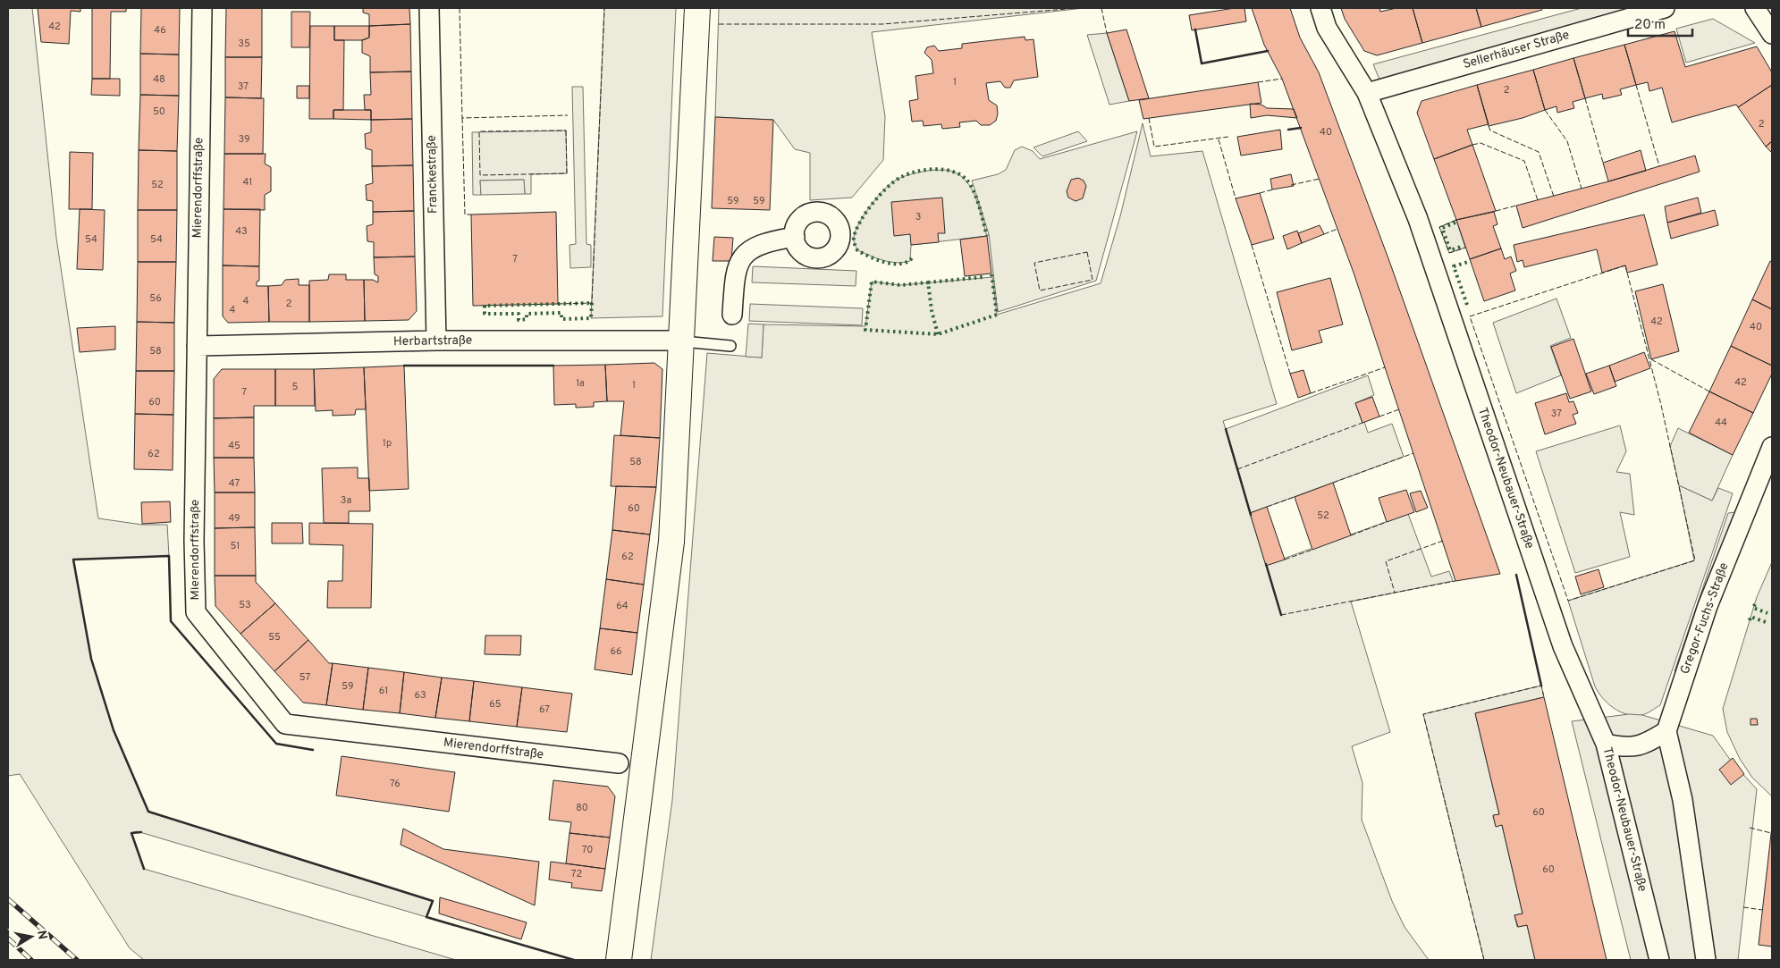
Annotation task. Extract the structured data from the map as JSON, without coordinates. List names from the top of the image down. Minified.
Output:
{"streets":{"street":["Sellerhäuser Straße","Franckestraße","Mierendorffstraße","Herbartstraße","Theodor-Neubauer-Straße","Gregor-Fuchs-Straße"]},"crossings":[["Sellerhäuser Straße","Theodor-Neubauer-Straße"],["Franckestraße","Herbartstraße"],["Mierendorffstraße","Herbartstraße"]],"house_numbers":["42","46","35","48","1","37","2","50","2","40","39","41","52","59","59","3","43","54","54","7","56","4","2","4","42","40","58","42","1a","1","5","7","60","37","44","1p","45","62","58","47","3a","60","52","49","51","62","53","64","55","66","57","59","61","63","65","67","76","80","60","70","60","72"],"scale_bar":"20 m","north":"right"}
